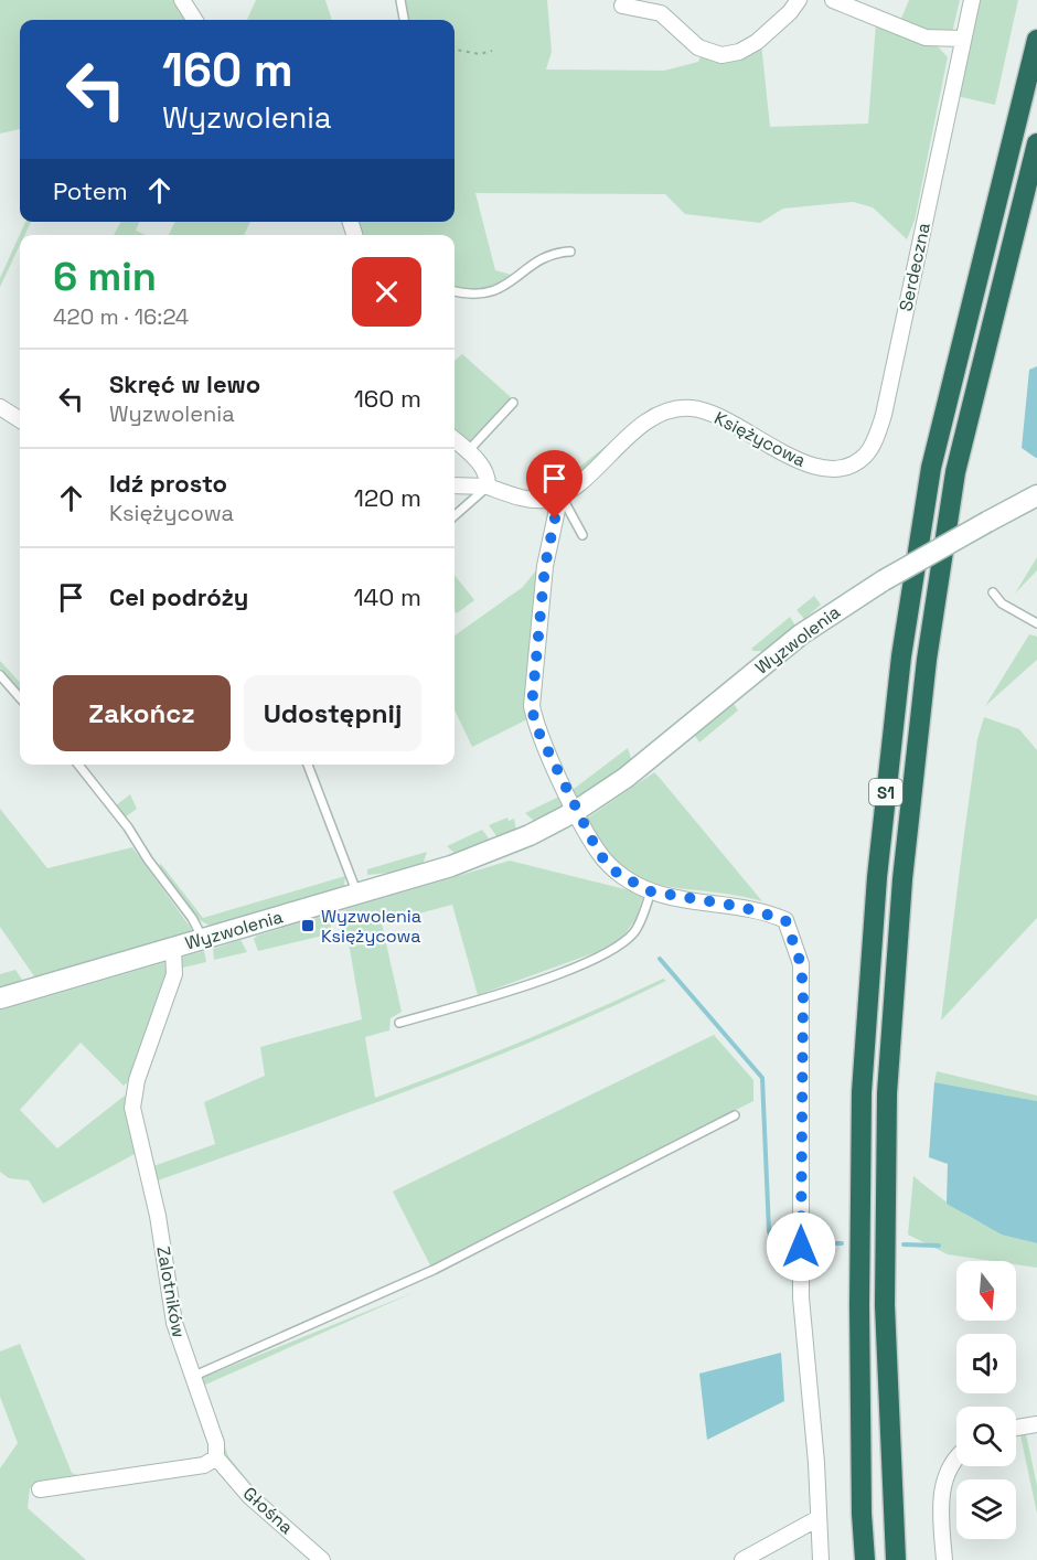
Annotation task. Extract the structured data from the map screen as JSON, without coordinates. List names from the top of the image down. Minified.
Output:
{"streets":{"highway":["S1"],"street":["Serdeczna","Księżycowa","Wyzwolenia","Zalotników","Głośna"]},"crossings":[["Serdeczna","Księżycowa"],["Wyzwolenia","Zalotników"],["Zalotników","Głośna"]],"places":{"transit":["Wyzwolenia Księżycowa"]},"north":"bottom","page":{"turn":["160 m","Wyzwolenia"],"then":"Potem","heading":["6 min","420 m · 16:24"],"list":[{"name":"Skręć w lewo","note":"Wyzwolenia","value":"160 m"},{"name":"Idź prosto","note":"Księżycowa","value":"120 m"},{"name":"Cel podróży","value":"140 m"}],"buttons":["Zakończ","Udostępnij"]}}
